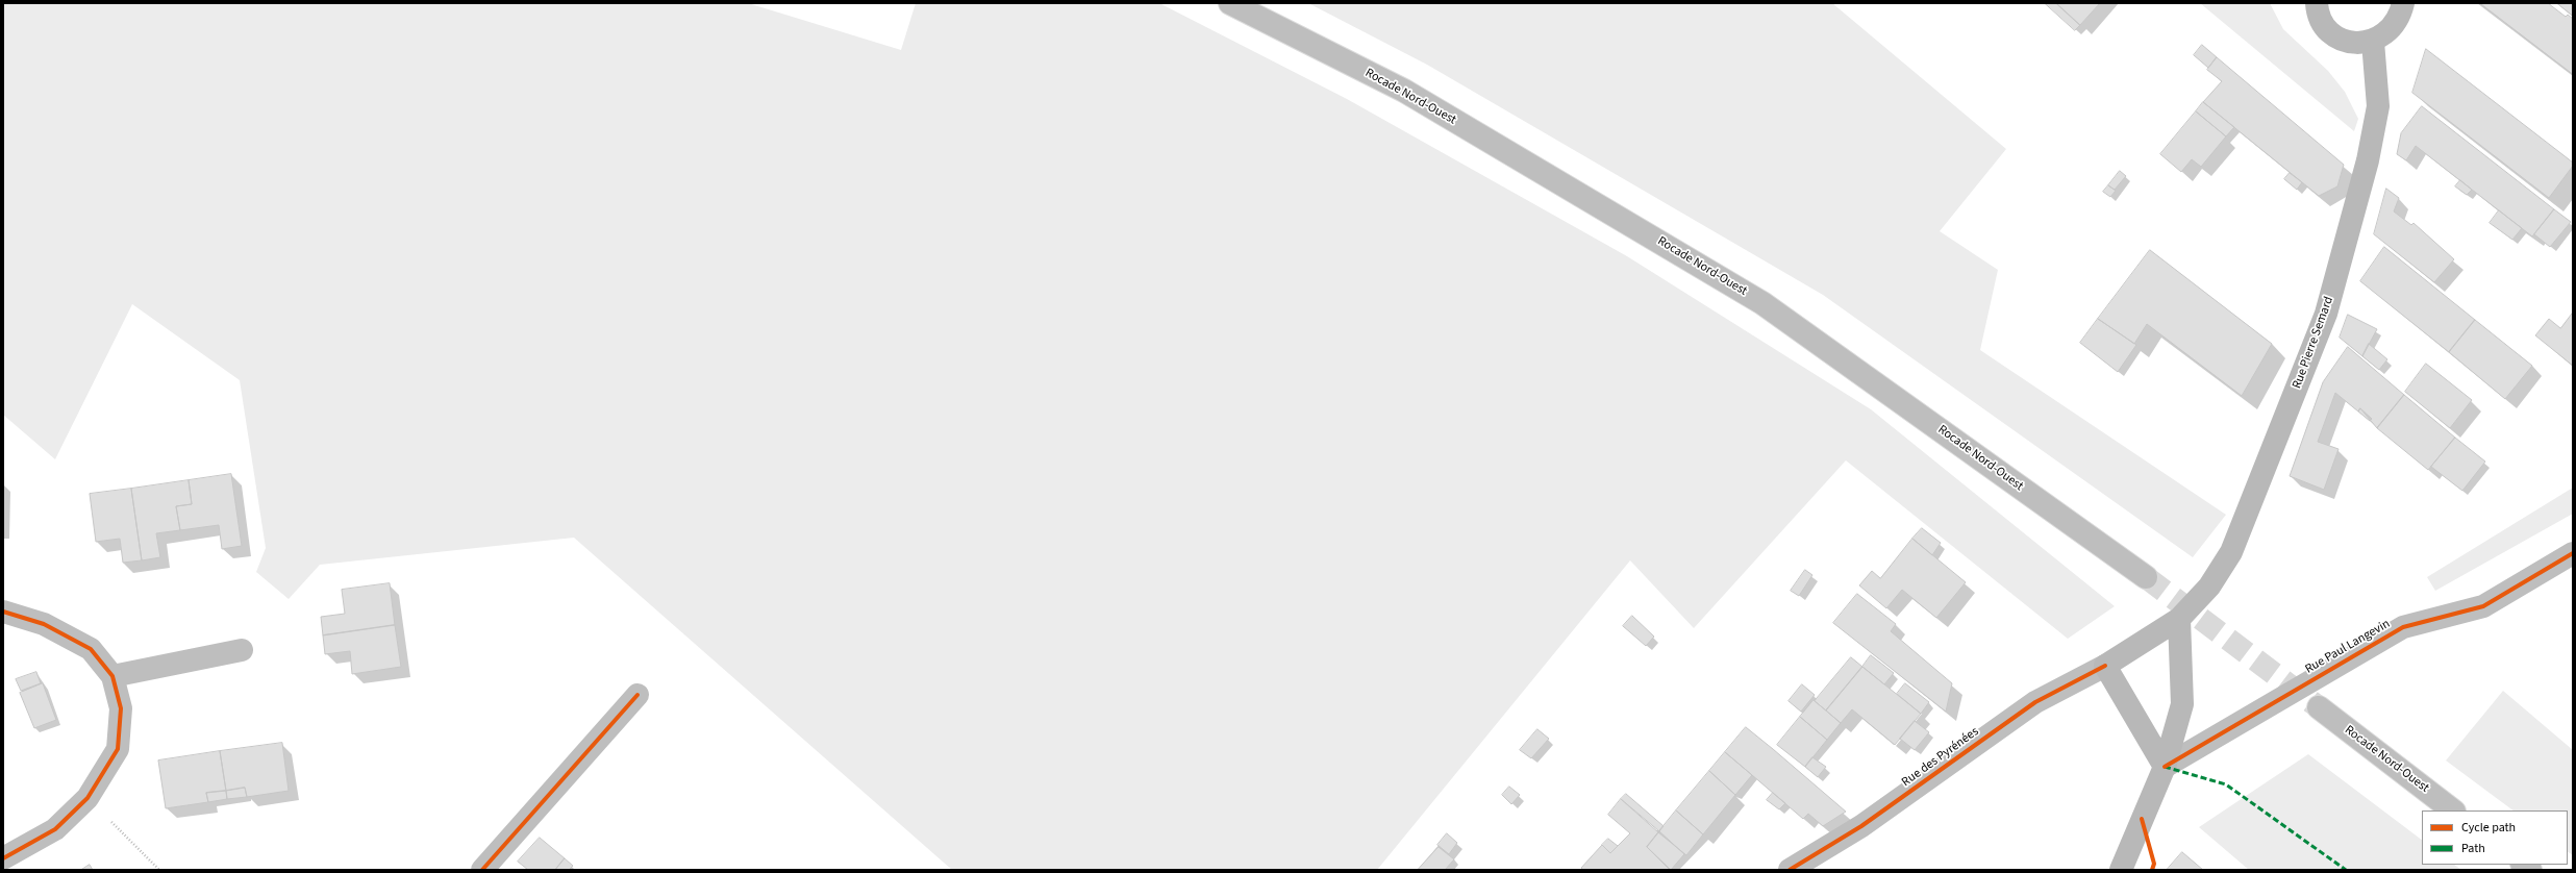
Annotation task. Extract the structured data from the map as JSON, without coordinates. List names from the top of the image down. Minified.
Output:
{"streets":{"main road":["Rue Pierre Semard"],"street":["Rocade Nord-Ouest","Rue Paul Langevin","Rue des Pyrénées"]},"crossings":[["Rue Pierre Semard","Rue des Pyrénées"]],"legend":["Cycle path","Path"]}
